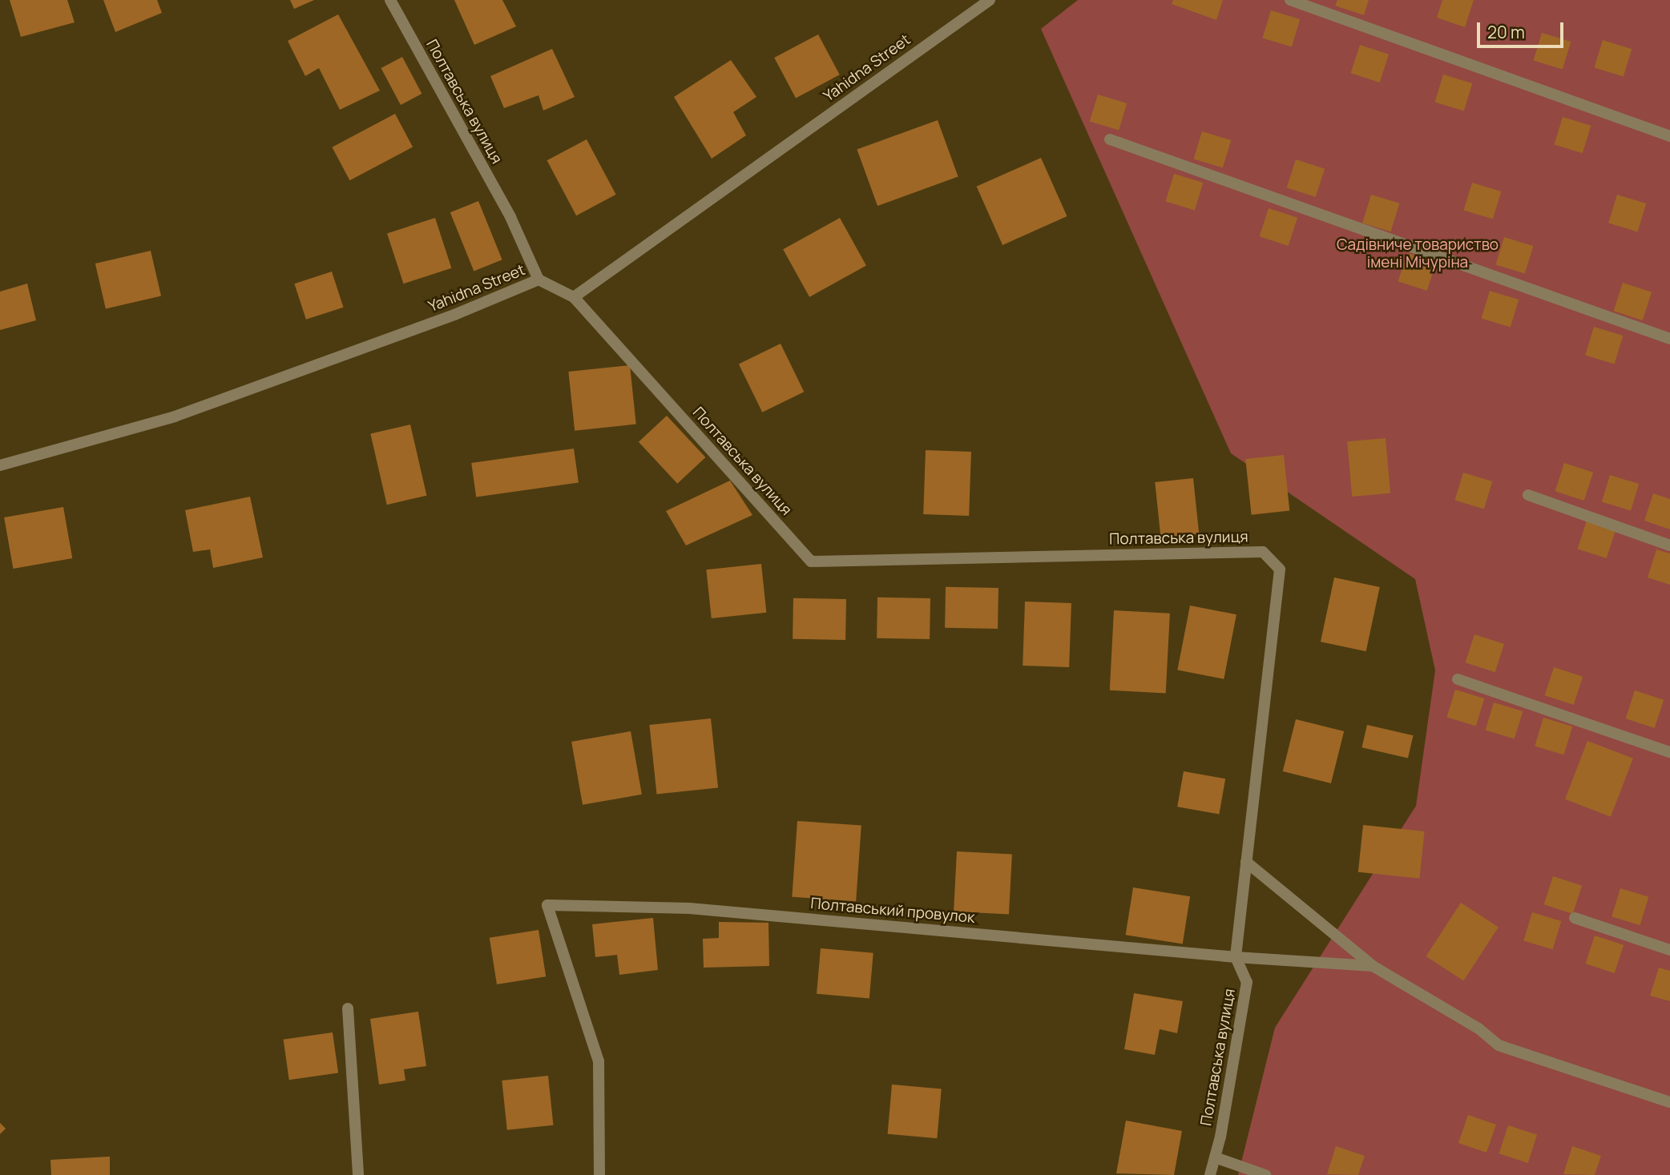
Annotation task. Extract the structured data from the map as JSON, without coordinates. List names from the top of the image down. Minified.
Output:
{"streets":{"street":["Yahidna Street","Полтавська вулиця","Полтавський провулок"]},"crossings":[["Yahidna Street","Полтавська вулиця"],["Полтавська вулиця","Полтавський провулок"]],"parks":["Садівниче товариство імені Мічуріна"],"scale_bar":"20 m"}
